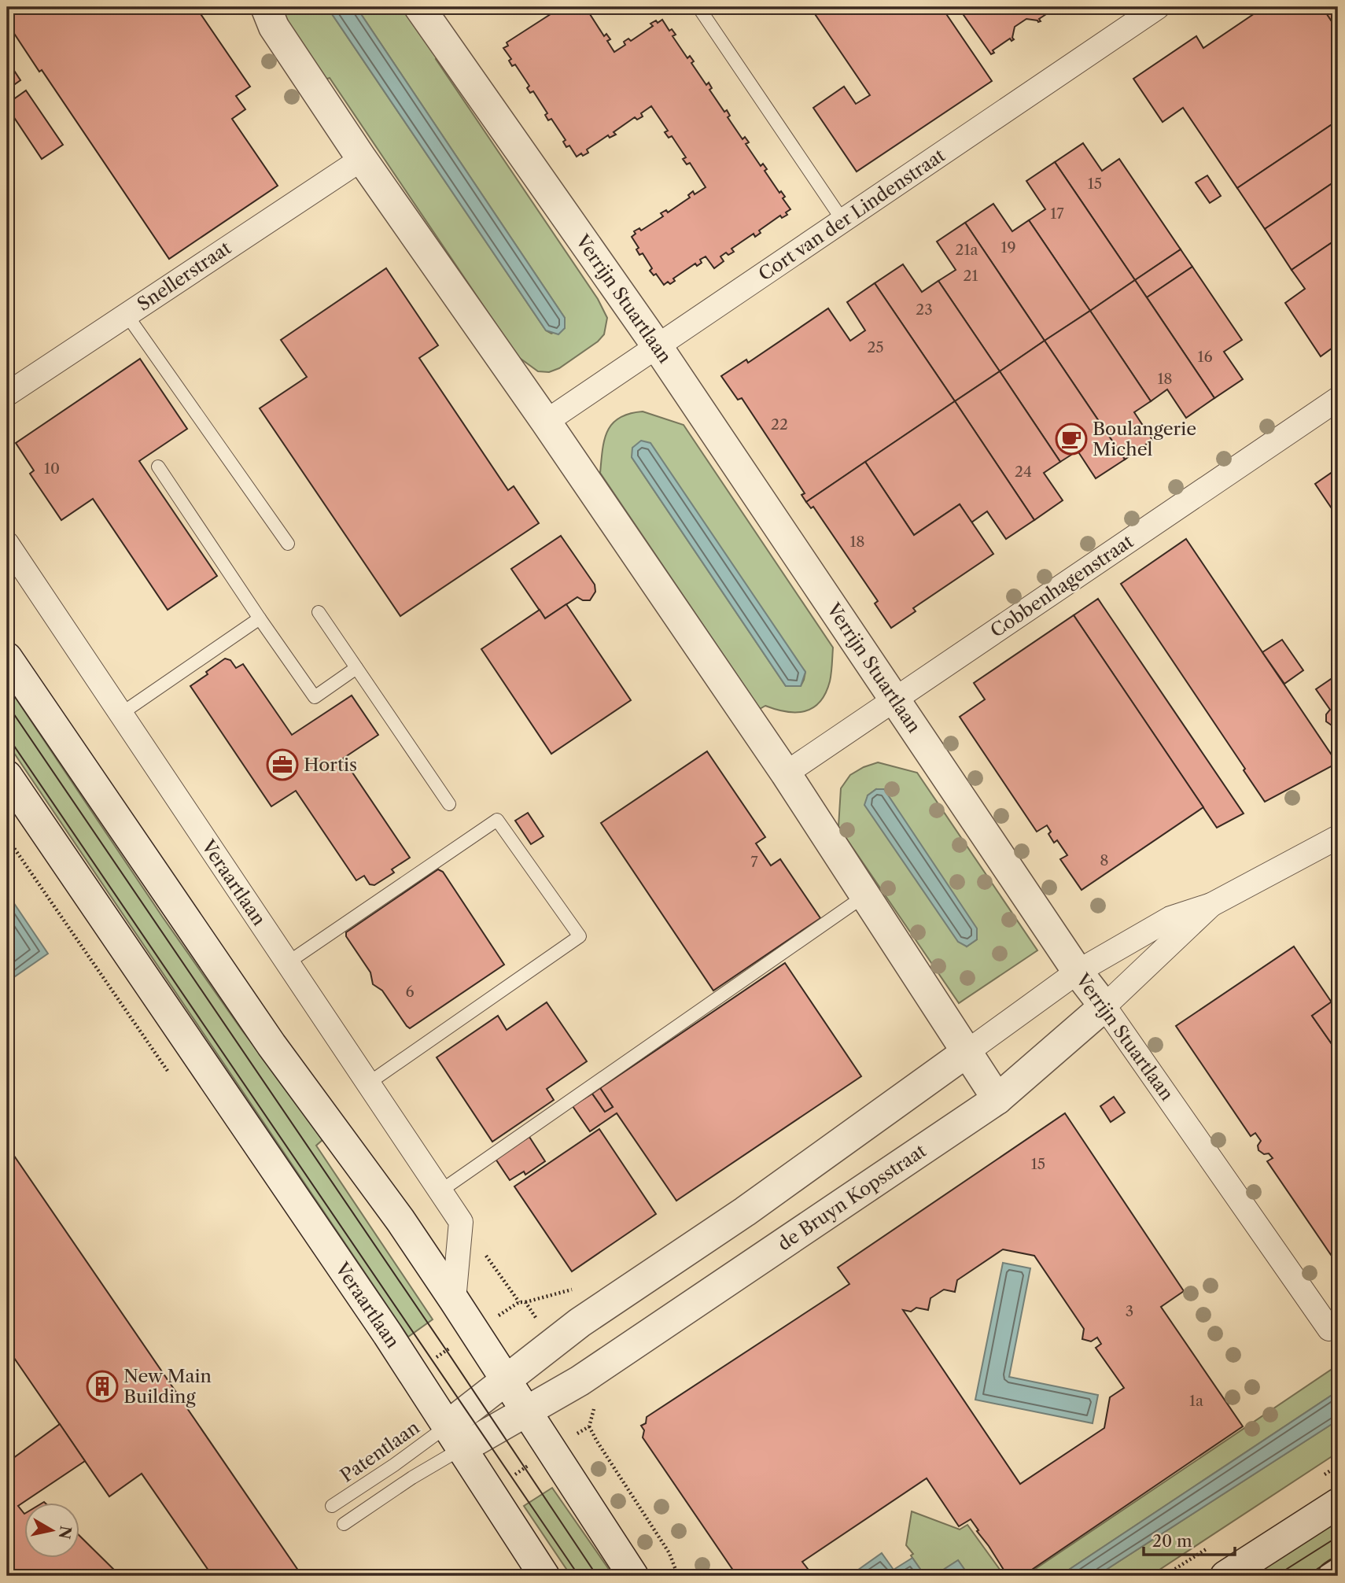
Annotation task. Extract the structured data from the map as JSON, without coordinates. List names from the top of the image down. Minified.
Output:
{"streets":{"street":["Cort van der Lindenstraat","Snellerstraat","Verrijn Stuartlaan","Cobbenhagenstraat","Veraartlaan","de Bruyn Kopsstraat"],"lane":["Patentlaan"]},"crossings":[["Cort van der Lindenstraat","Verrijn Stuartlaan"],["Verrijn Stuartlaan","Cobbenhagenstraat"],["Verrijn Stuartlaan","de Bruyn Kopsstraat"],["Veraartlaan","de Bruyn Kopsstraat"],["Veraartlaan","Patentlaan"],["de Bruyn Kopsstraat","Patentlaan"]],"places":{"cafe":["Boulangerie Michel"],"office":["Hortis"],"building":["New Main Building"]},"house_numbers":["15","17","19","21a","21","23","25","16","18","22","10","24","18","8","7","6","15","3","1a"],"scale_bar":"20 m","north":"right"}
